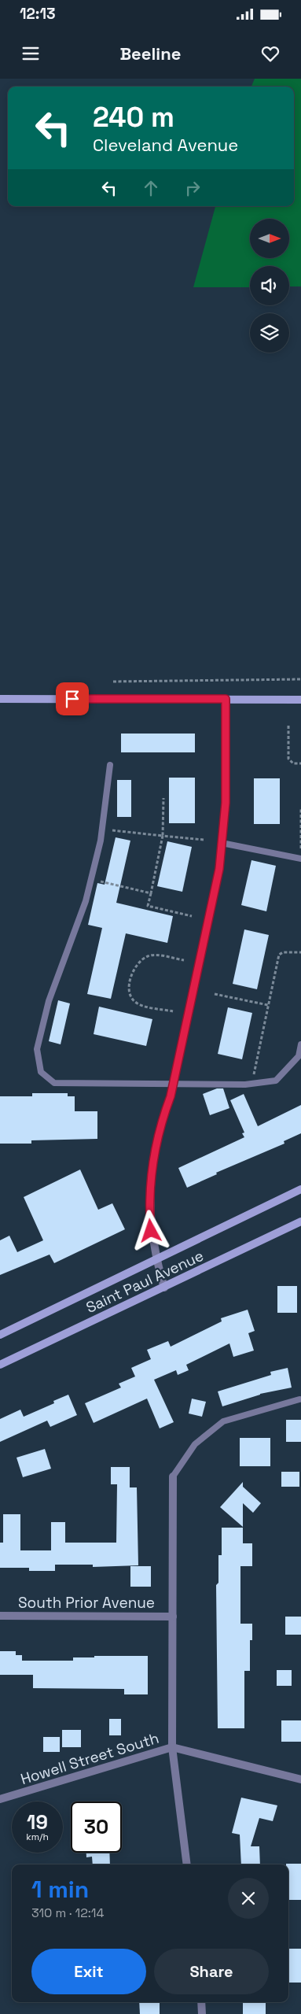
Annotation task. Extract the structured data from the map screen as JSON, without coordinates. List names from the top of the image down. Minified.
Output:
{"streets":{"main road":["Saint Paul Avenue"],"street":["South Prior Avenue","Howell Street South"]},"north":"right","page":{"status":"12:13","header":"Beeline","turn":["240 m","Cleveland Avenue"],"speed":"19 km/h","limit":"30","heading":["1 min","310 m · 12:14"],"buttons":["Exit","Share"]}}
